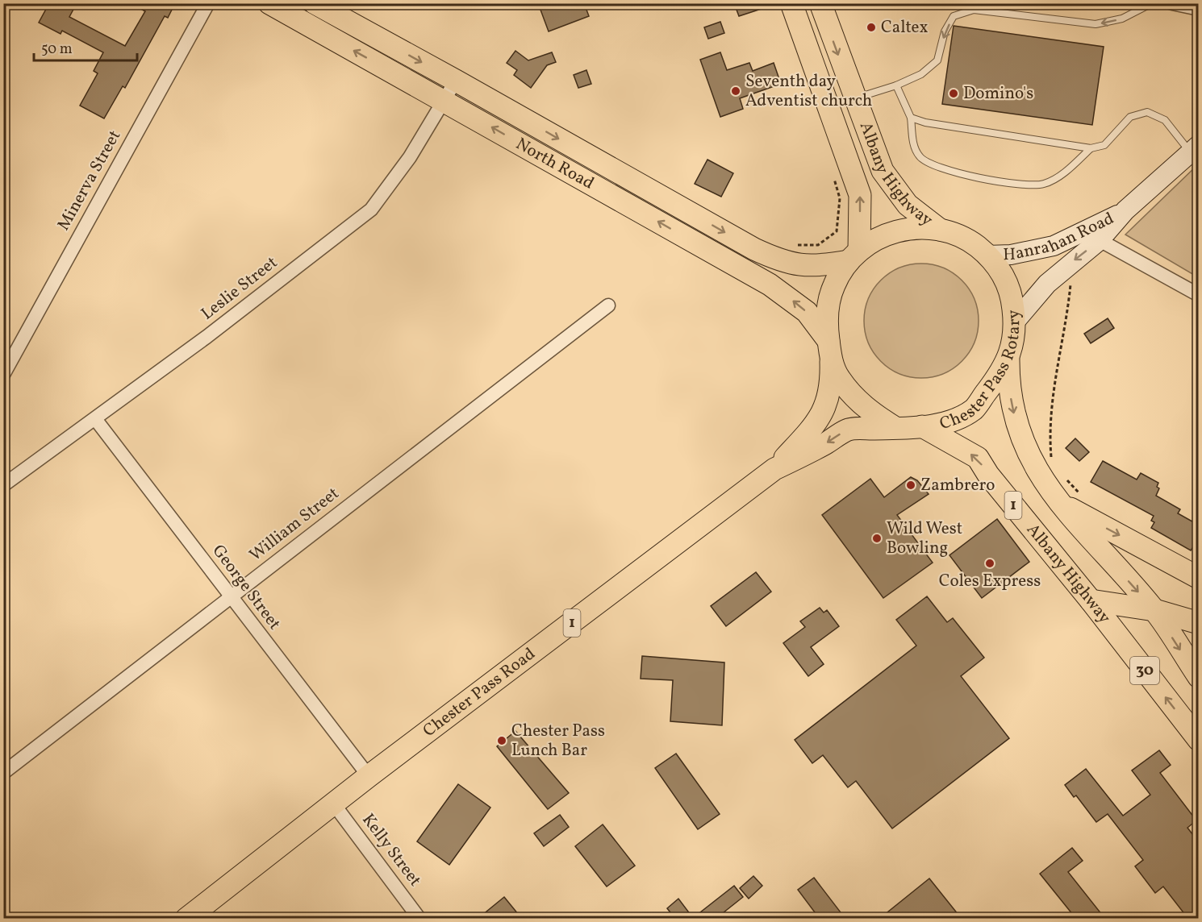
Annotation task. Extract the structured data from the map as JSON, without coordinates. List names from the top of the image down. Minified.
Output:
{"streets":{"main road":["North Road","Albany Highway","Hanrahan Road","Chester Pass Rotary","1","30","Chester Pass Road"],"street":["Minerva Street","Leslie Street","William Street","George Street","Kelly Street"]},"crossings":[["North Road","Albany Highway"],["North Road","Leslie Street"],["North Road","Chester Pass Rotary"],["North Road","Chester Pass Road"],["Albany Highway","Chester Pass Rotary"],["Hanrahan Road","Chester Pass Rotary"],["Leslie Street","George Street"],["Chester Pass Rotary","1"],["Chester Pass Rotary","Chester Pass Road"],["1","30"],["William Street","George Street"],["George Street","Chester Pass Road"],["Chester Pass Road","Kelly Street"]],"places":["Caltex","Seventh day Adventist church","Domino's","Zambrero","Wild West Bowling","Coles Express","Chester Pass Lunch Bar"],"scale_bar":"50 m"}
